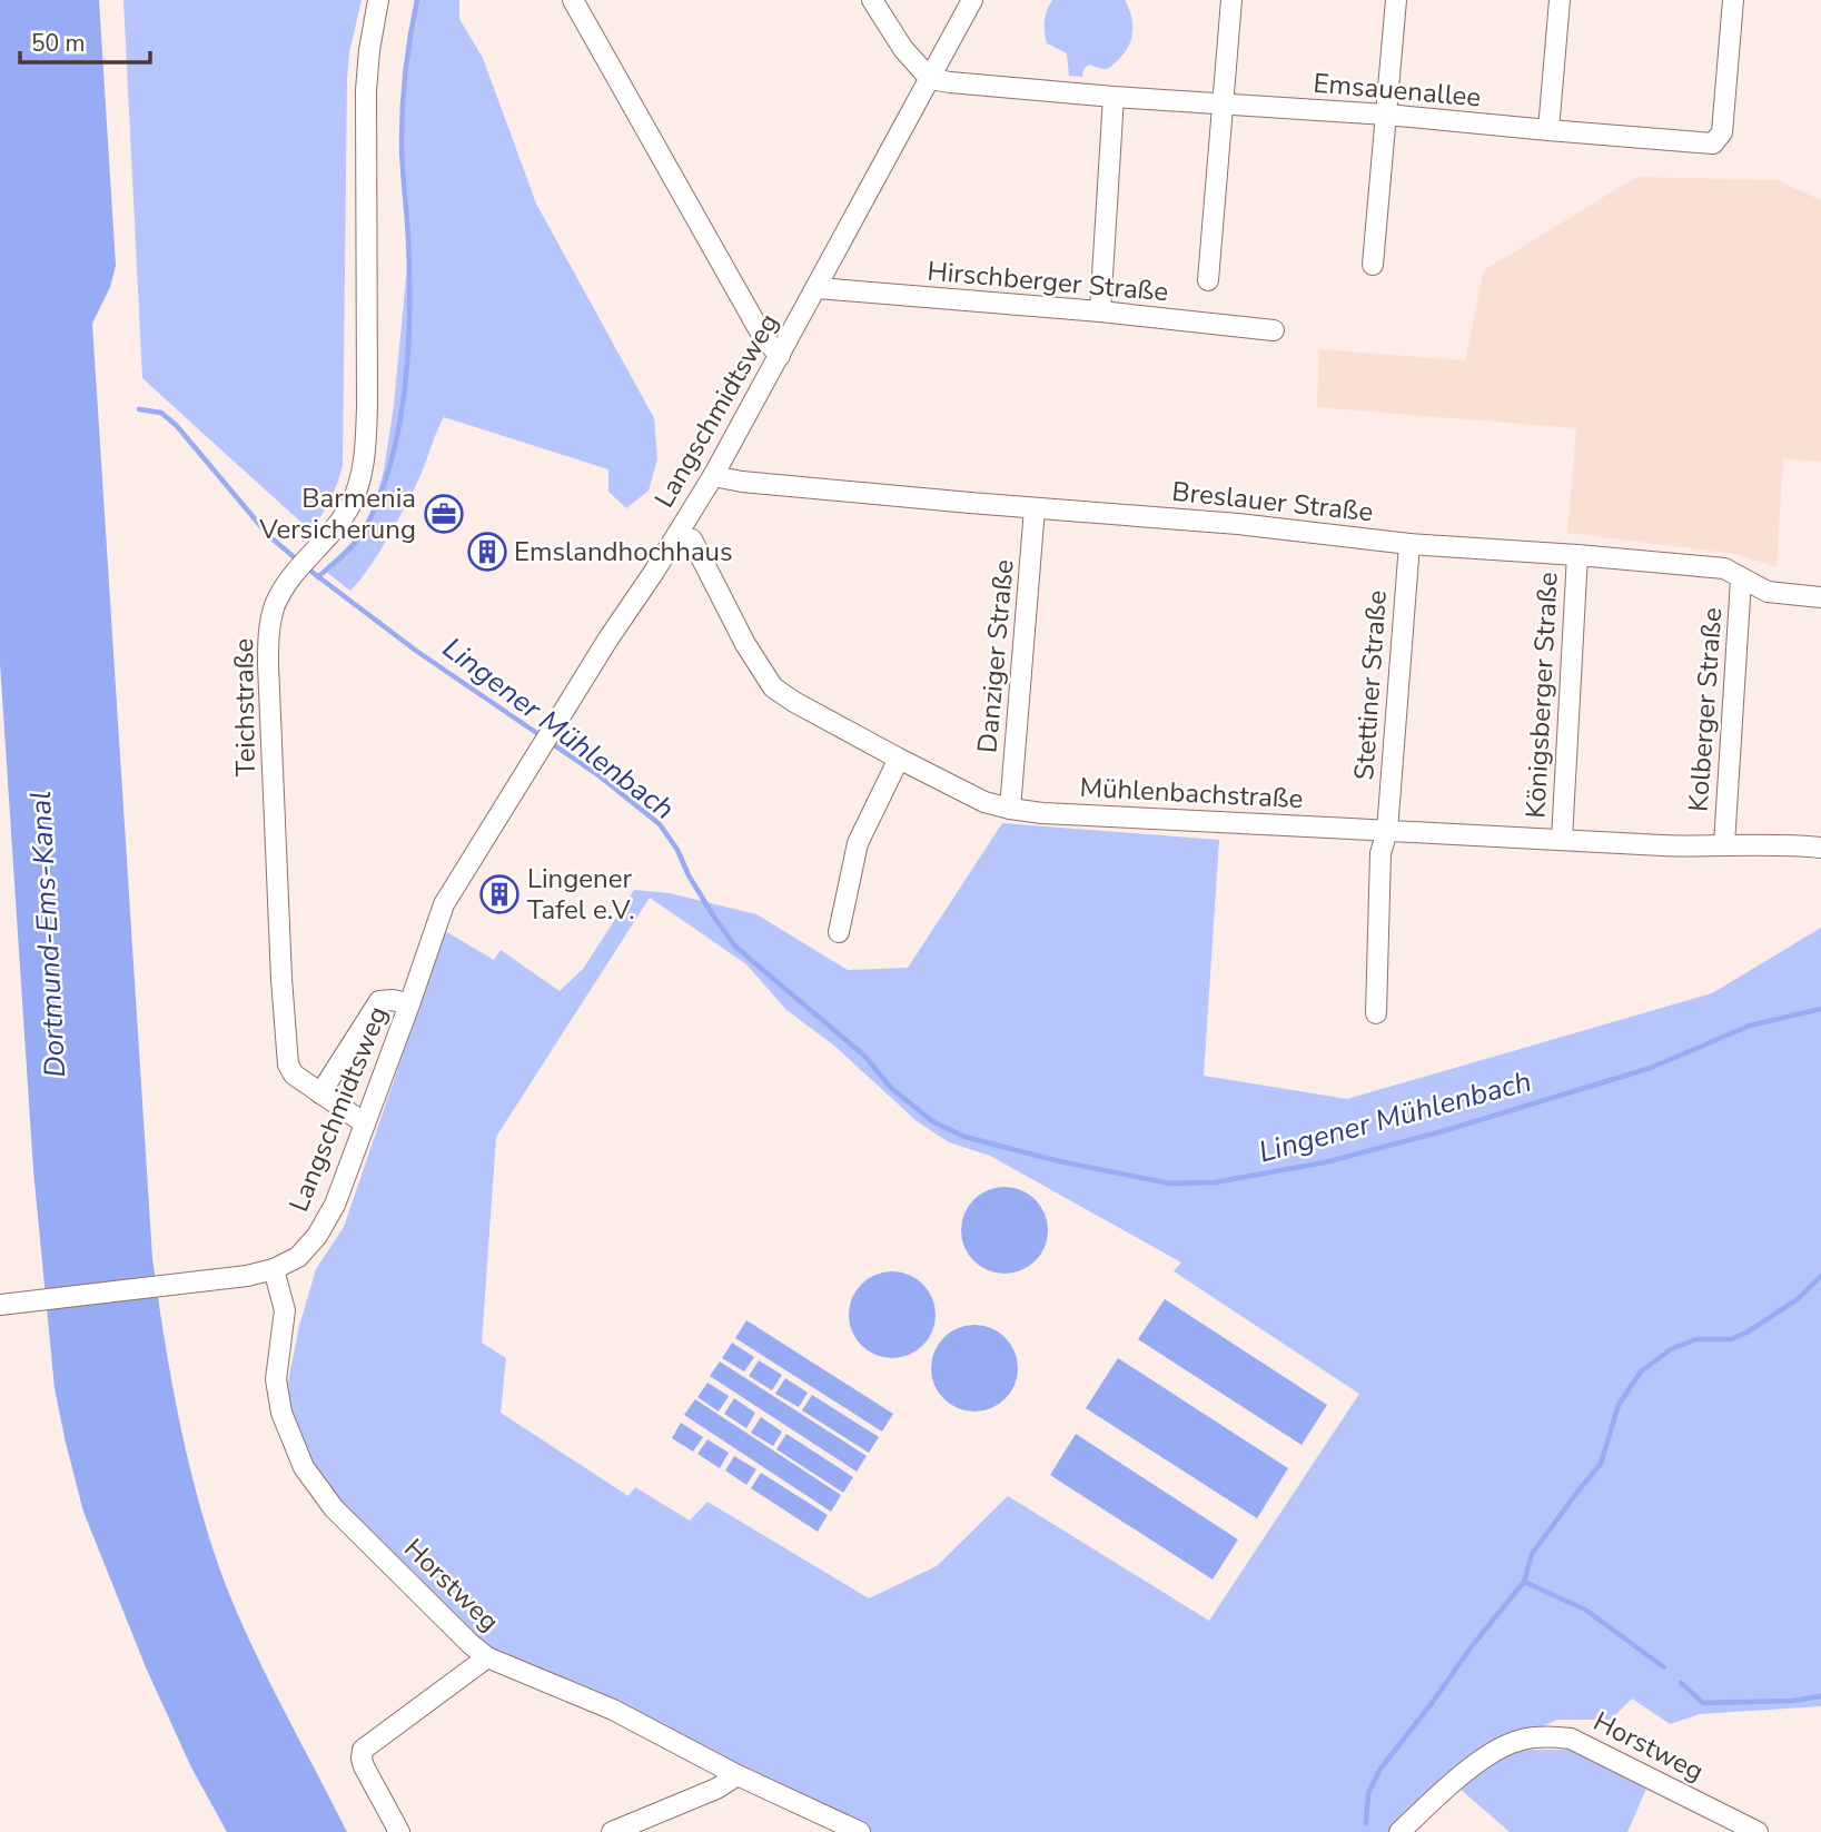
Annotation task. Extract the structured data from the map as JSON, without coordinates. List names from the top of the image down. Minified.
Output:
{"streets":{"street":["Emsauenallee","Hirschberger Straße","Langschmidtsweg","Breslauer Straße","Danziger Straße","Stettiner Straße","Königsberger Straße","Teichstraße","Kolberger Straße","Mühlenbachstraße","Horstweg"]},"crossings":[["Emsauenallee","Langschmidtsweg"],["Hirschberger Straße","Langschmidtsweg"],["Langschmidtsweg","Breslauer Straße"],["Langschmidtsweg","Teichstraße"],["Langschmidtsweg","Mühlenbachstraße"],["Langschmidtsweg","Horstweg"],["Breslauer Straße","Danziger Straße"],["Breslauer Straße","Stettiner Straße"],["Breslauer Straße","Königsberger Straße"],["Breslauer Straße","Kolberger Straße"],["Danziger Straße","Mühlenbachstraße"],["Stettiner Straße","Mühlenbachstraße"],["Königsberger Straße","Mühlenbachstraße"],["Kolberger Straße","Mühlenbachstraße"]],"water":["Lingener Mühlenbach","Dortmund-Ems-Kanal"],"places":{"office":["Barmenia Versicherung"],"building":["Emslandhochhaus","Lingener Tafel e.V."]},"scale_bar":"50 m"}
